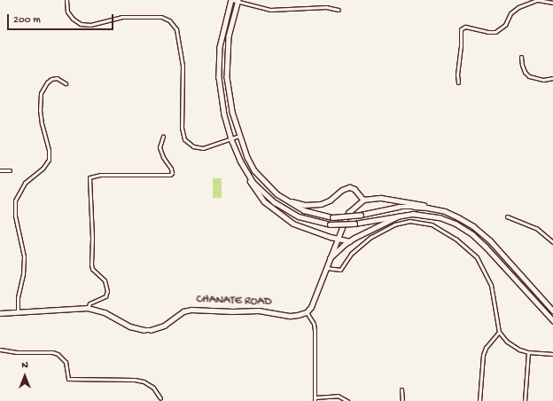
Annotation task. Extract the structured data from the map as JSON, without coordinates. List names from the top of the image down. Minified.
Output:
{"streets":{"main road":["CHANATE ROAD"]},"scale_bar":"200 m","north":"top"}
